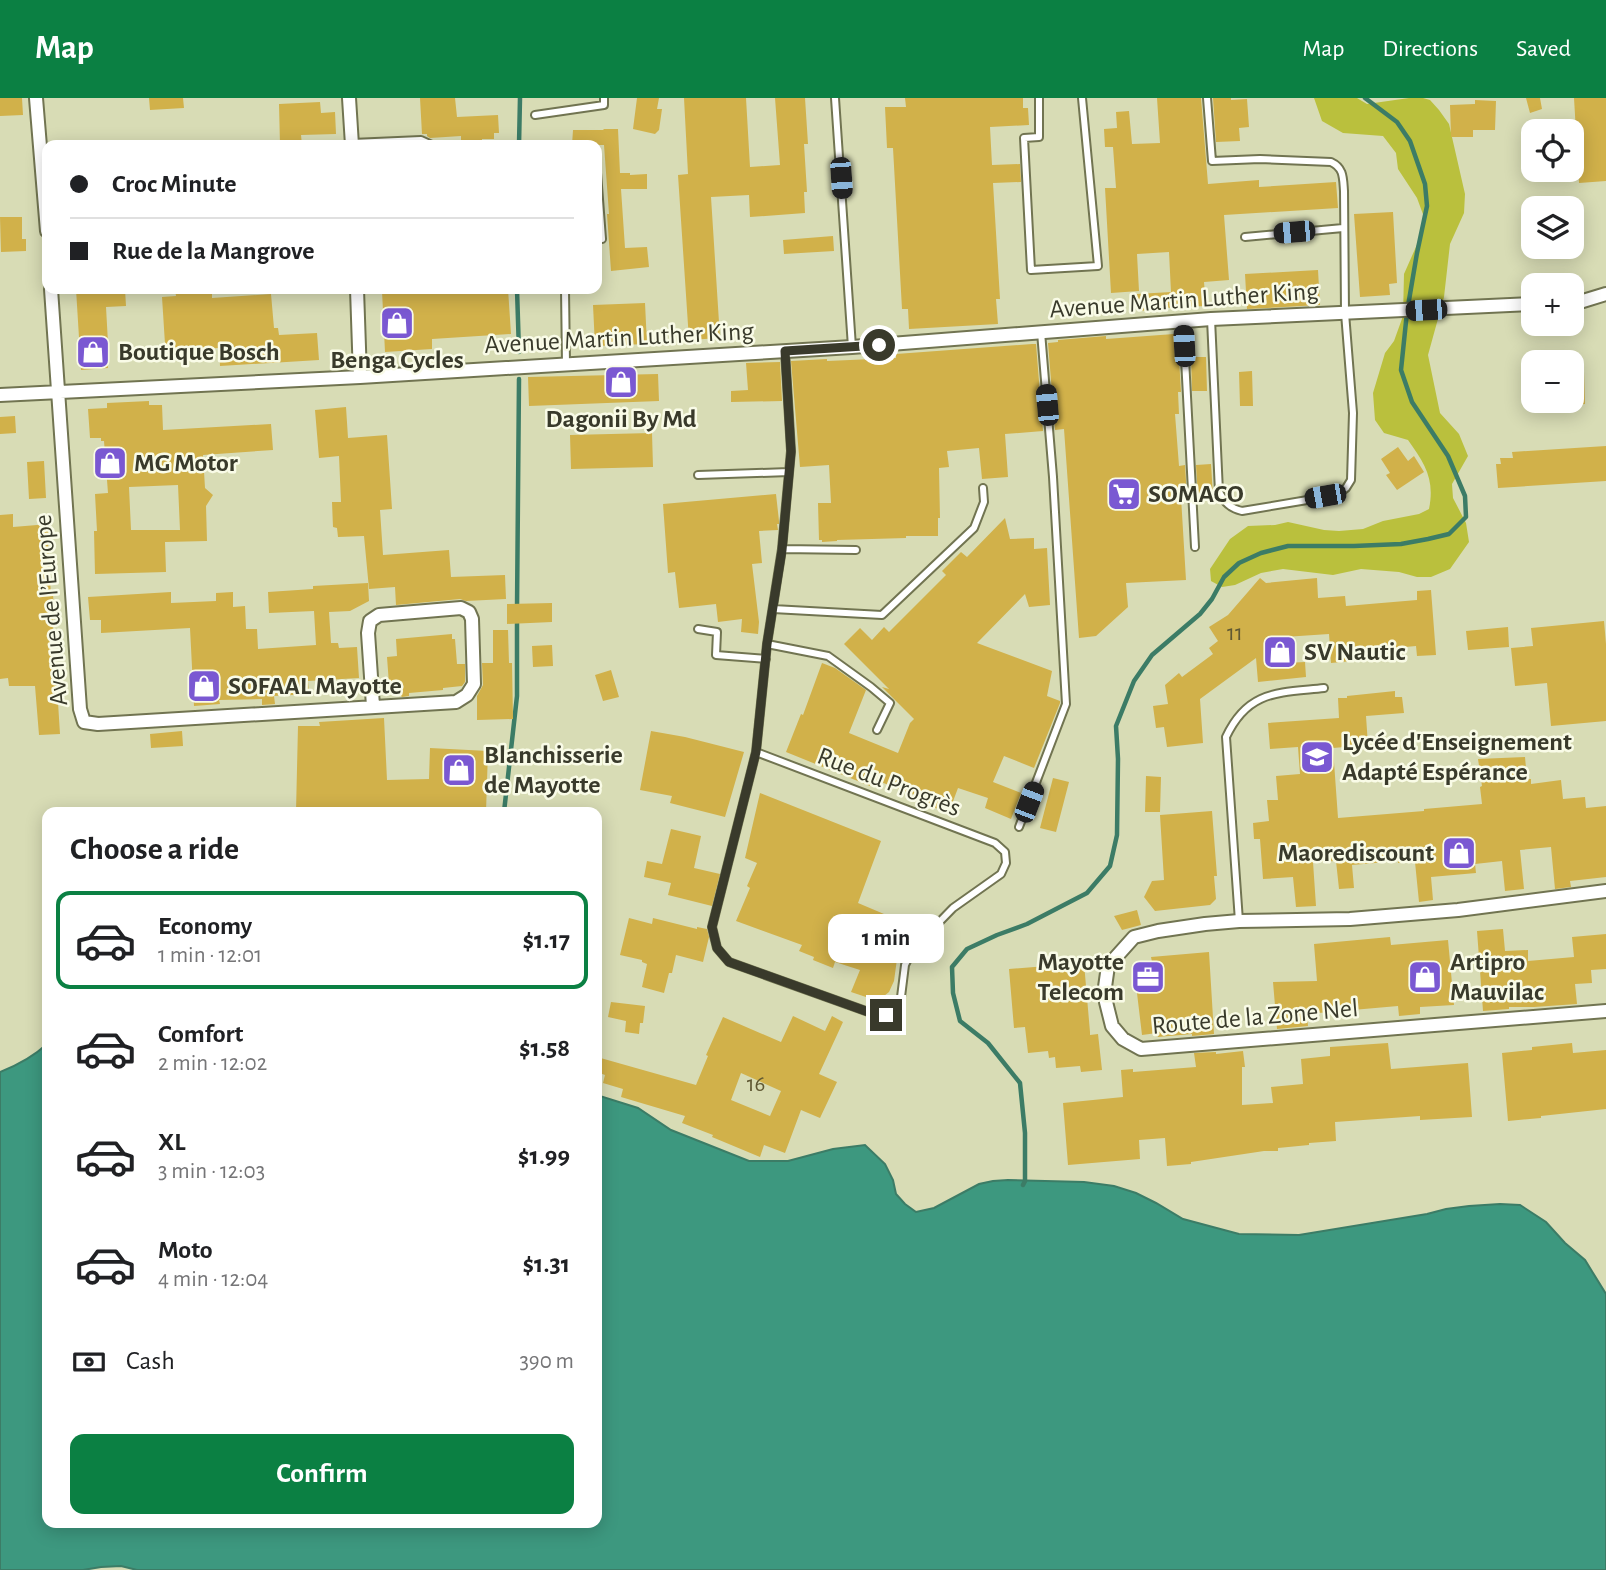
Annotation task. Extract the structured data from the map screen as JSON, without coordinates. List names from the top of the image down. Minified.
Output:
{"streets":{"street":["Avenue Martin Luther King","Avenue de l’Europe","Route de la Zone Nel"],"lane":["Rue du Progrès"]},"crossings":[["Avenue Martin Luther King","Avenue de l’Europe"]],"places":{"shop":["Benga Cycles","Boutique Bosch","Dagonii By Md","MG Motor","SV Nautic","SOFAAL Mayotte","Blanchisserie de Mayotte","Maorediscount","Artipro Mauvilac"],"supermarket":["SOMACO"],"school or university":["Lycée d'Enseignement Adapté Espérance"],"office":["Mayotte Telecom"]},"house_numbers":["11","16"],"page":{"header":"Map","nav":["Map","Directions","Saved"],"map_buttons":["+","−"],"banner":["Croc Minute","Rue de la Mangrove"],"heading":"Choose a ride","list":[{"name":"Economy","note":"1 min · 12:01","value":"$1.17"},{"name":"Comfort","note":"2 min · 12:02","value":"$1.58"},{"name":"XL","note":"3 min · 12:03","value":"$1.99"},{"name":"Moto","note":"4 min · 12:04","value":"$1.31"}],"bubble":"1 min","pay":["Cash","390 m"],"buttons":"Confirm"}}
